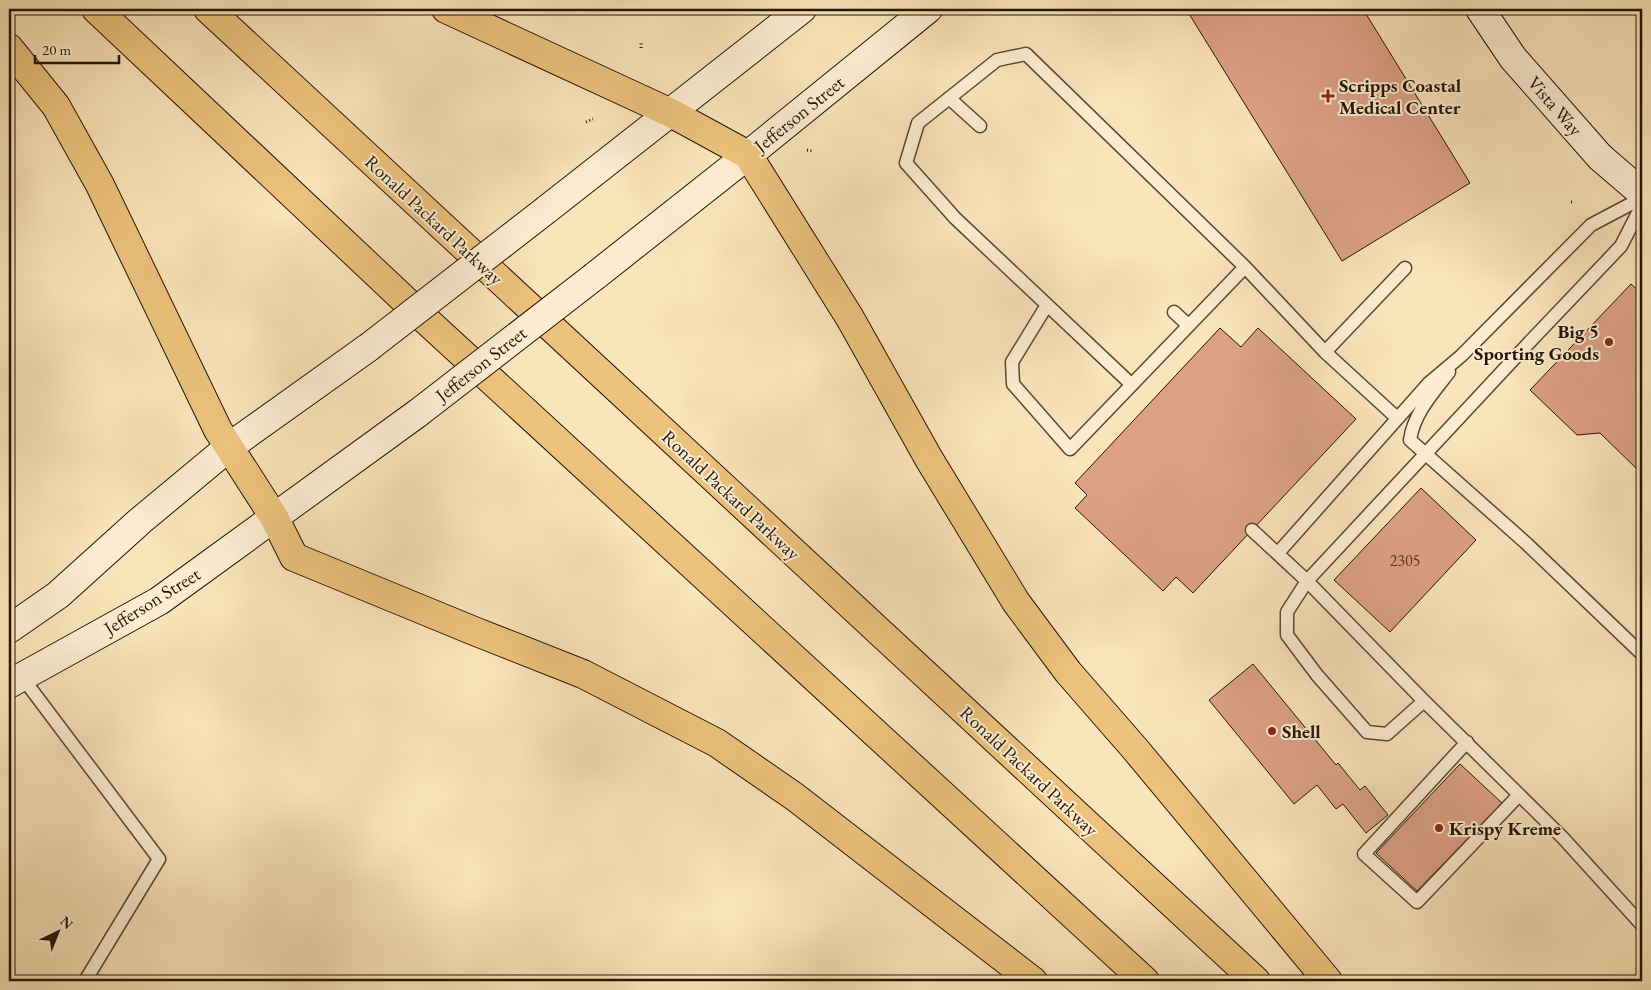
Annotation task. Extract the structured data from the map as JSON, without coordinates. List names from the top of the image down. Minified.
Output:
{"streets":{"highway":["Ronald Packard Parkway"],"main road":["Vista Way","Jefferson Street"]},"places":{"health":["Scripps Coastal Medical Center"],"other":["Big 5 Sporting Goods","Shell","Krispy Kreme"]},"house_numbers":["2305"],"scale_bar":"20 m","north":"top right"}
